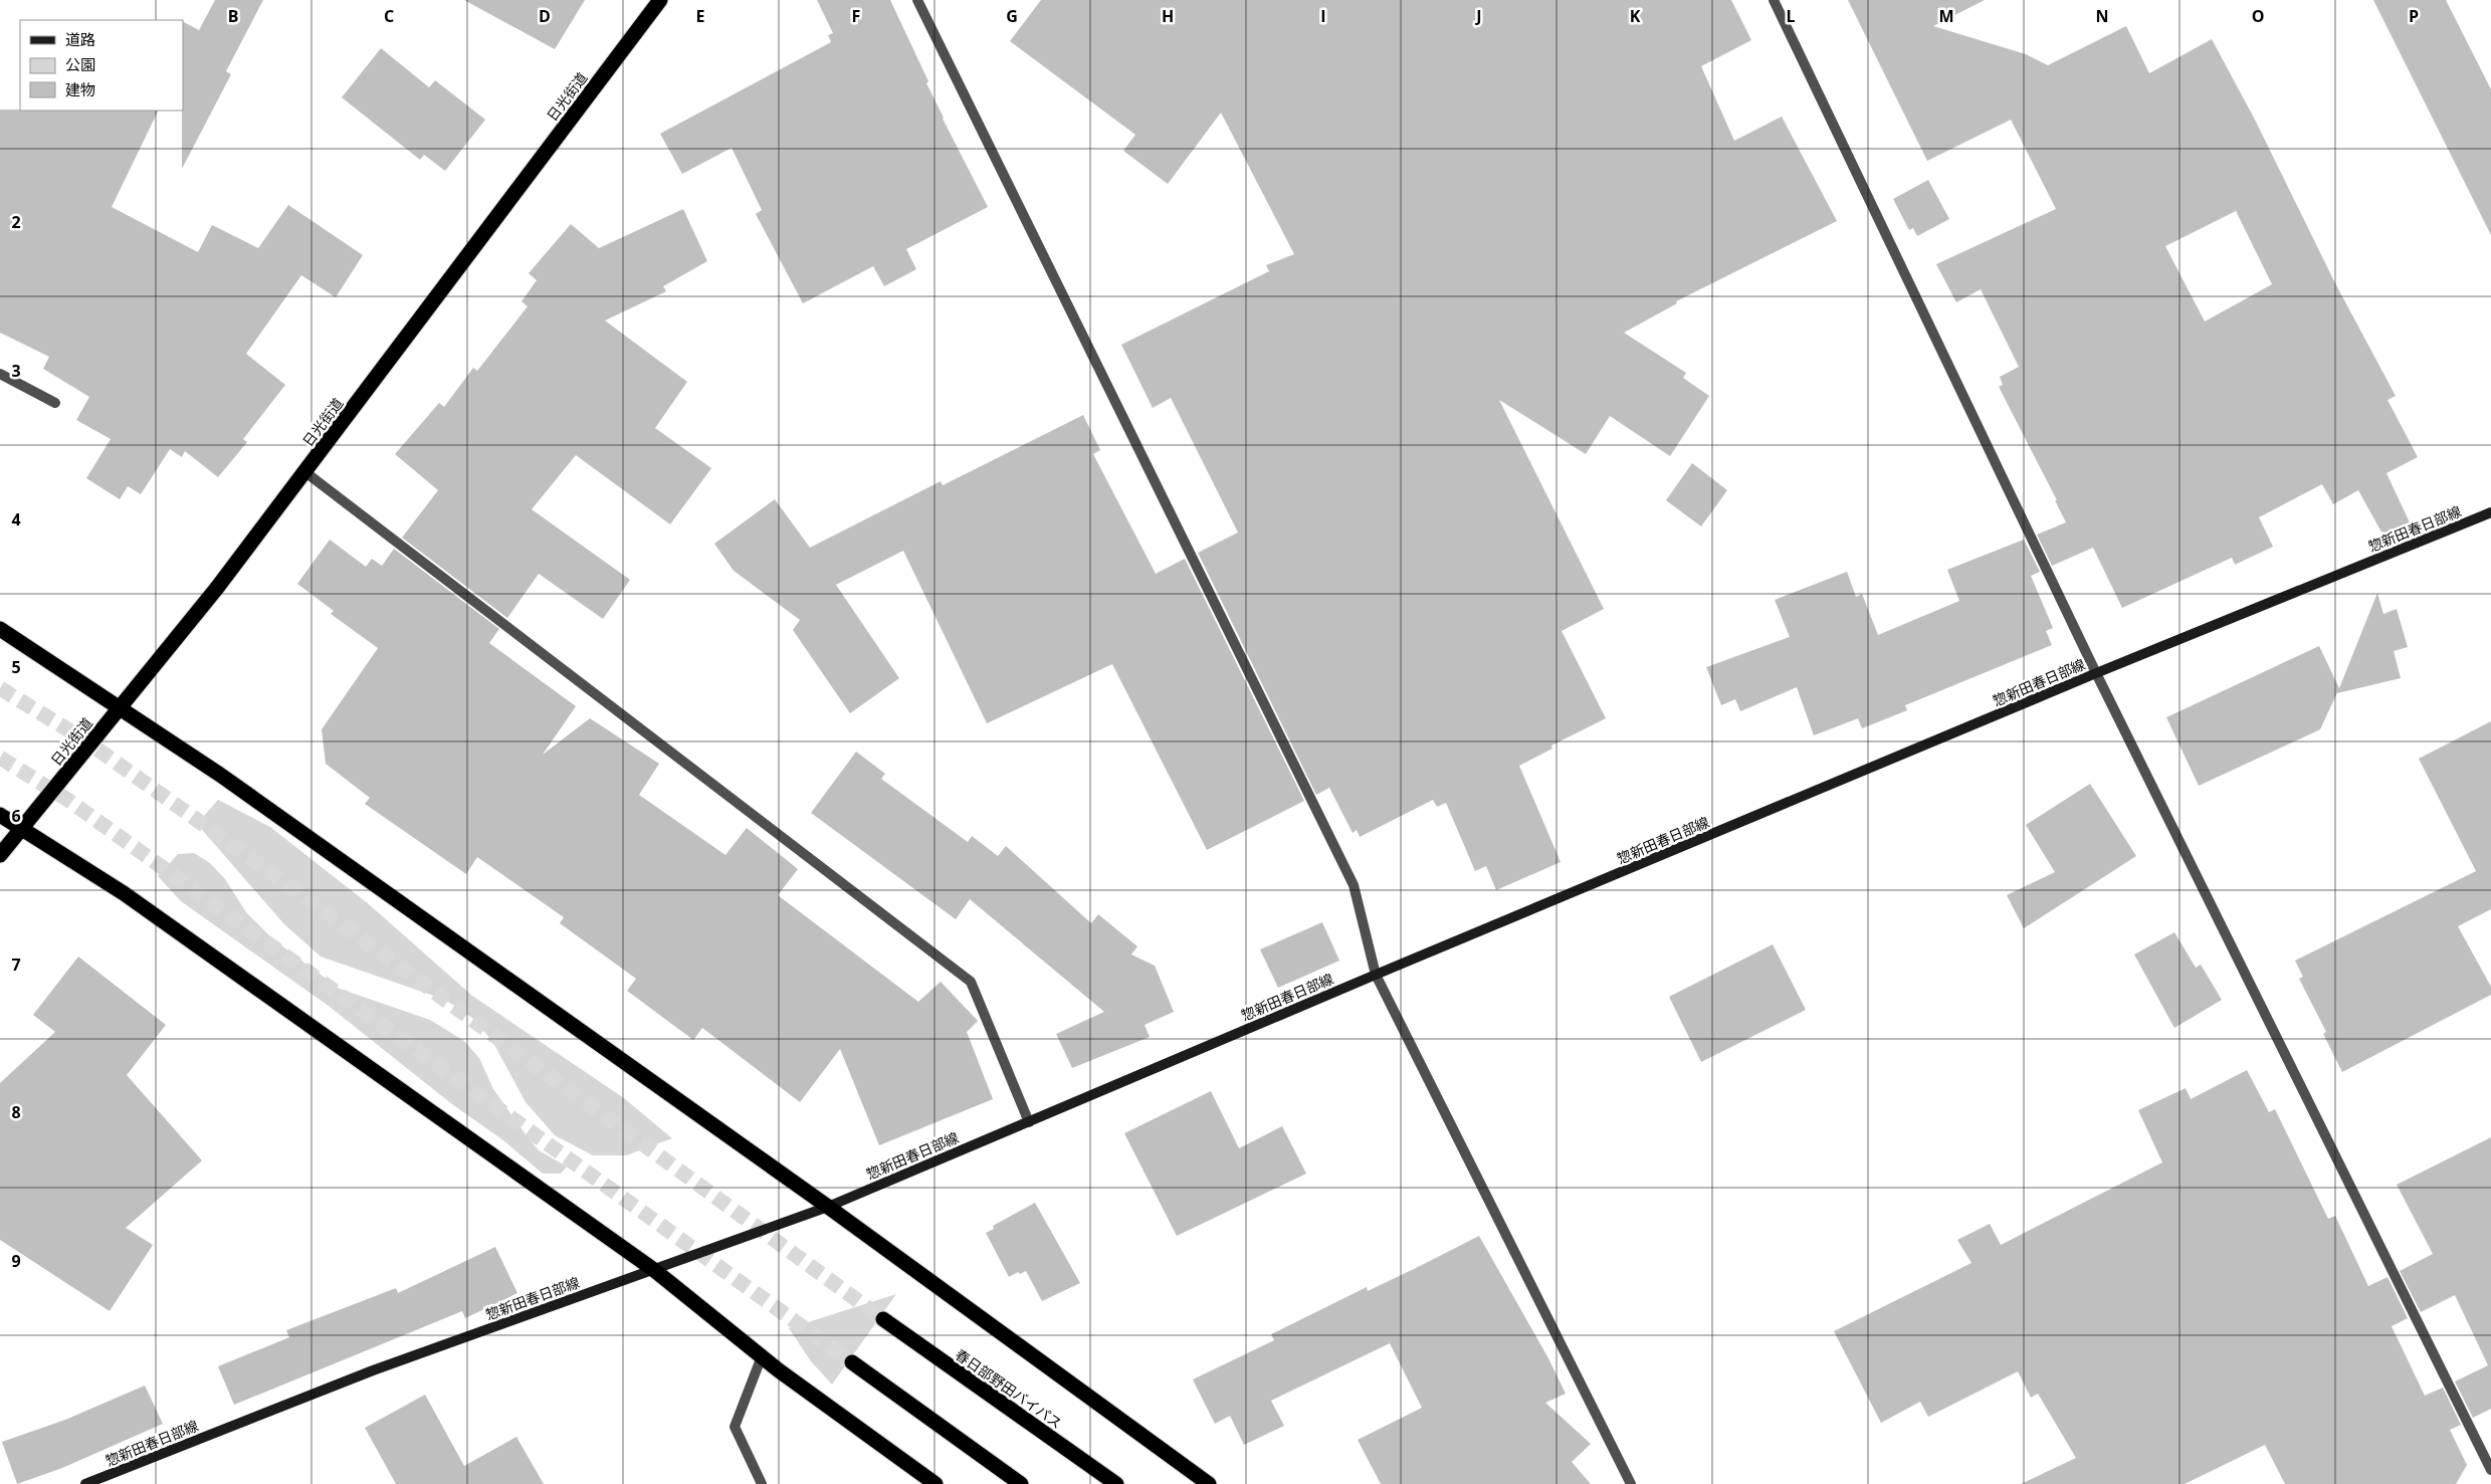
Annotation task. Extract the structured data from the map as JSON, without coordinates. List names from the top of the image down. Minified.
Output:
{"streets":{"highway":["日光街道","春日部野田バイパス"],"main road":["惣新田春日部線"]},"legend":["道路","公園","建物"],"grid":{"columns":["B","C","D","E","F","G","H","I","J","K","L","M","N","O","P"],"rows":["2","3","4","5","6","7","8","9"]}}
